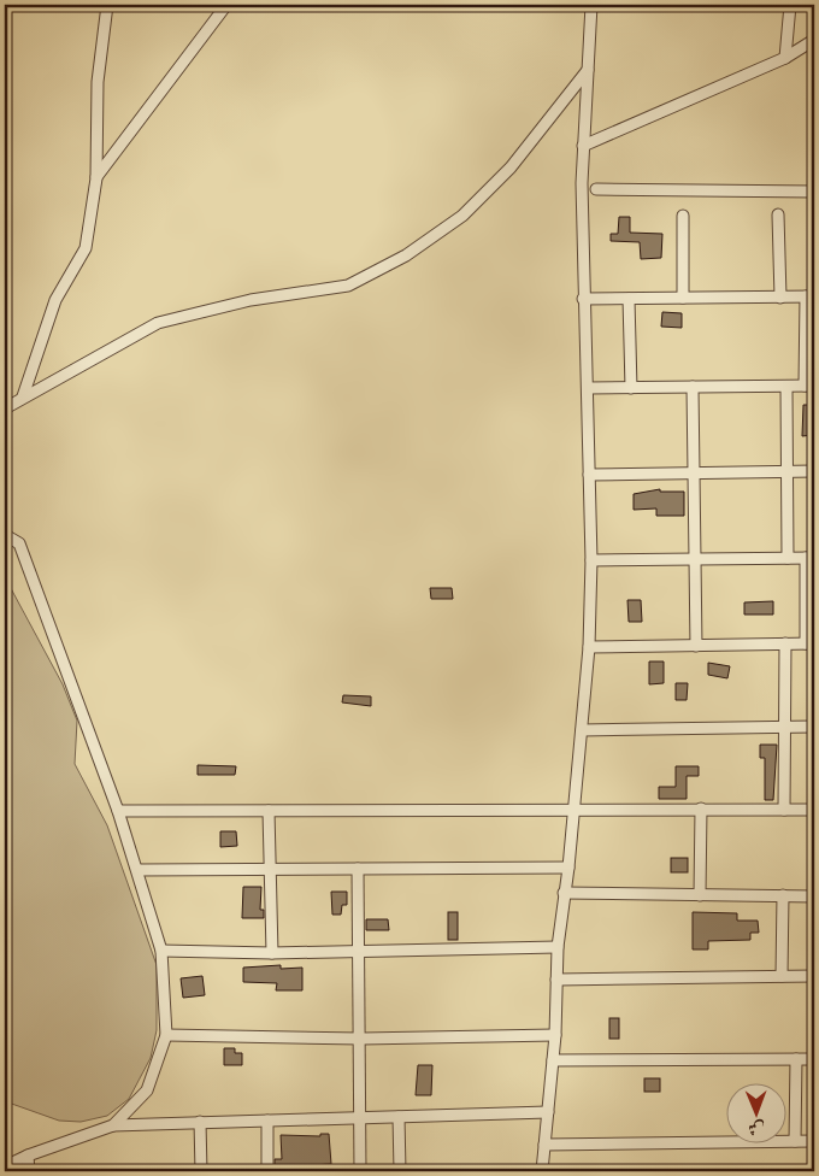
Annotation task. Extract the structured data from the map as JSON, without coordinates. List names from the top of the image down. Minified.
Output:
{"north":"bottom"}
